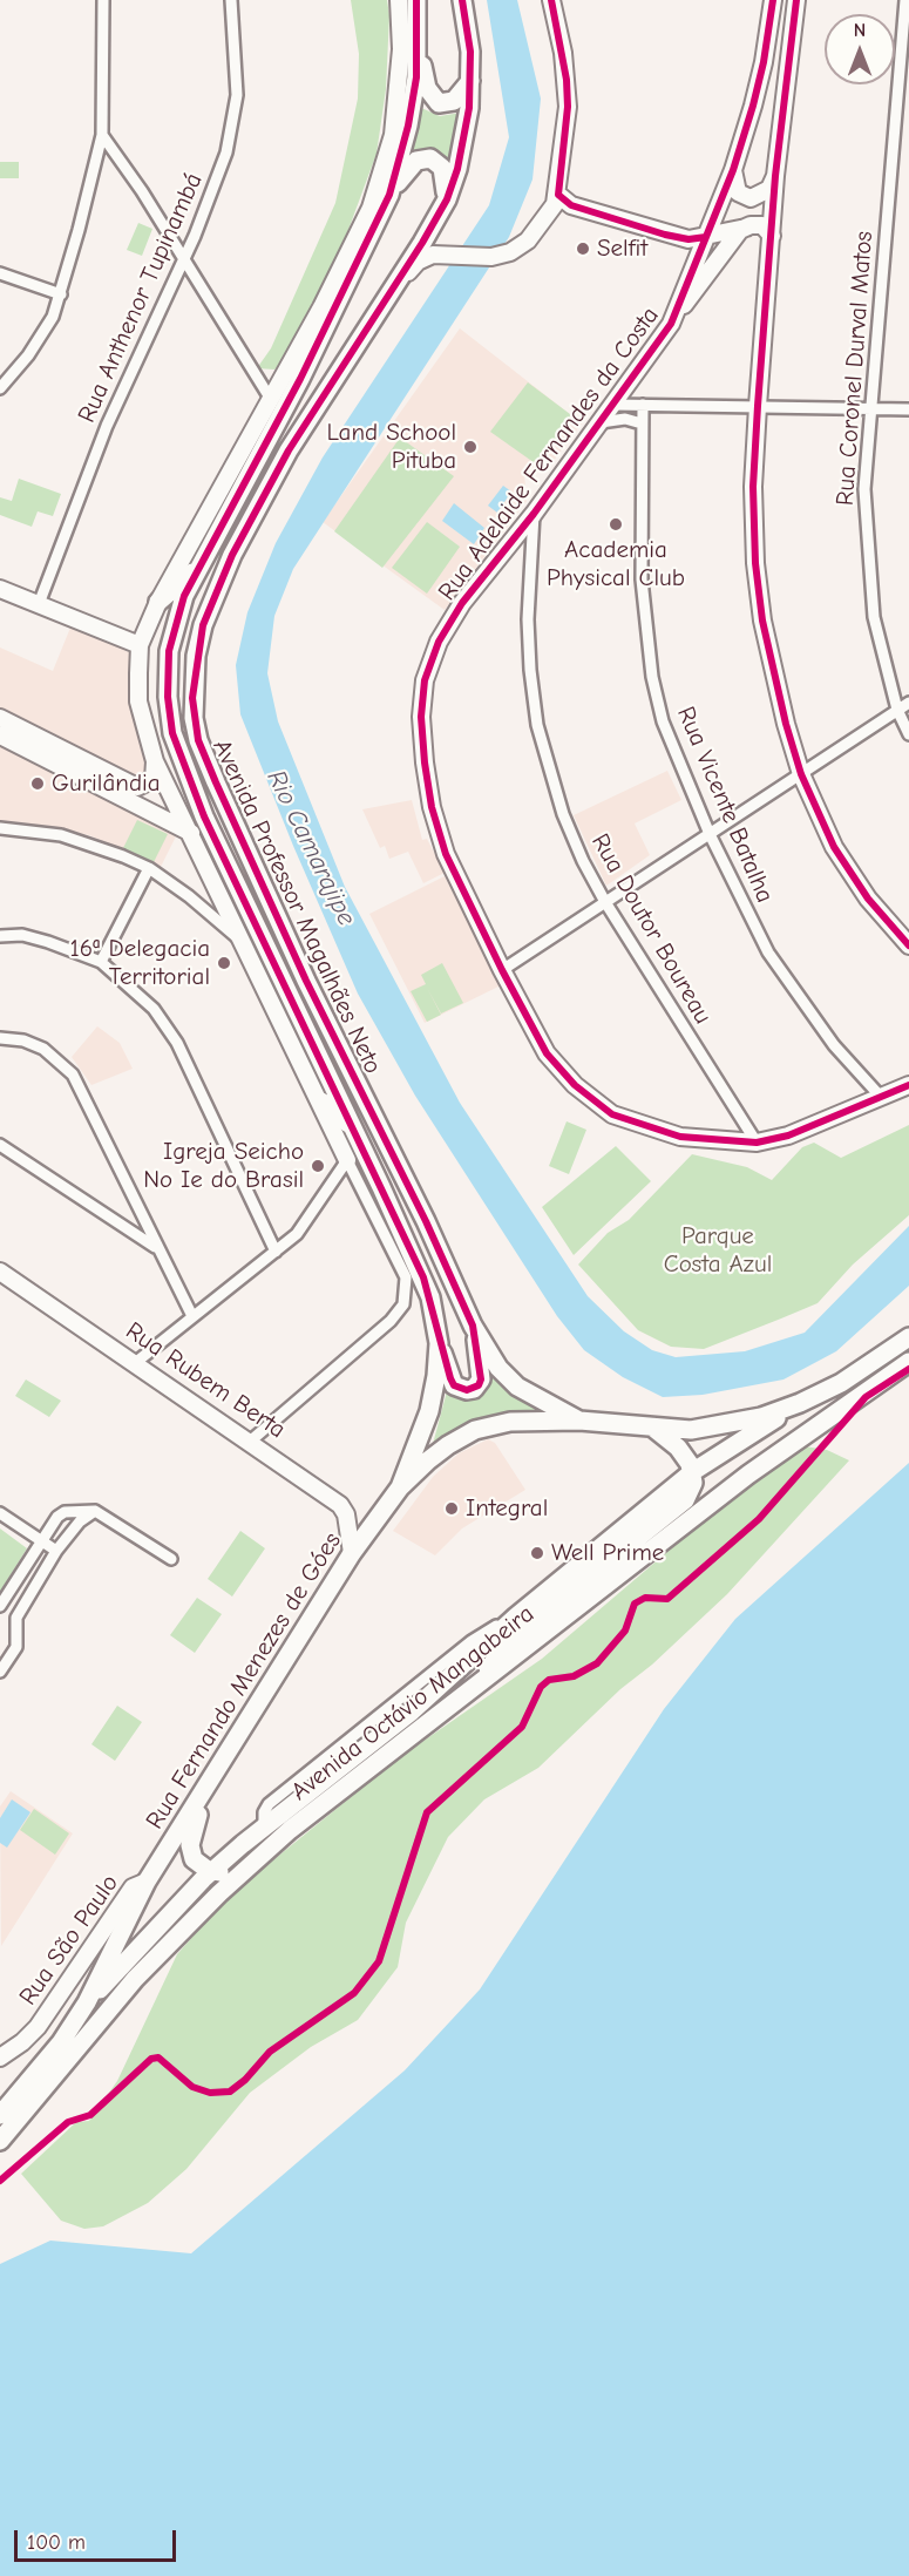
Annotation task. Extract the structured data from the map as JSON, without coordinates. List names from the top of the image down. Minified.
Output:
{"streets":{"main road":["Avenida Professor Magalhães Neto","Rua Fernando Menezes de Góes","Avenida Octávio Mangabeira"],"street":["Rua Anthenor Tupinambá","Rua Coronel Durval Matos","Rua Adelaide Fernandes da Costa","Rua Vicente Batalha","Rua Doutor Boureau","Rua Rubem Berta","Rua São Paulo"]},"crossings":[["Rua Adelaide Fernandes da Costa","Rua Vicente Batalha"],["Rua Adelaide Fernandes da Costa","Rua Doutor Boureau"],["Avenida Professor Magalhães Neto","Rua Fernando Menezes de Góes"],["Avenida Professor Magalhães Neto","Avenida Octávio Mangabeira"],["Rua Rubem Berta","Rua Fernando Menezes de Góes"],["Rua Fernando Menezes de Góes","Avenida Octávio Mangabeira"],["Rua Fernando Menezes de Góes","Rua São Paulo"]],"water":["Rio Camarajipe"],"parks":["Parque Costa Azul"],"places":["Selfit","Land School Pituba","Academia Physical Club","Gurilândia","16ª Delegacia Territorial","Igreja Seicho No Ie do Brasil","Integral","Well Prime"],"scale_bar":"100 m","north":"top"}
